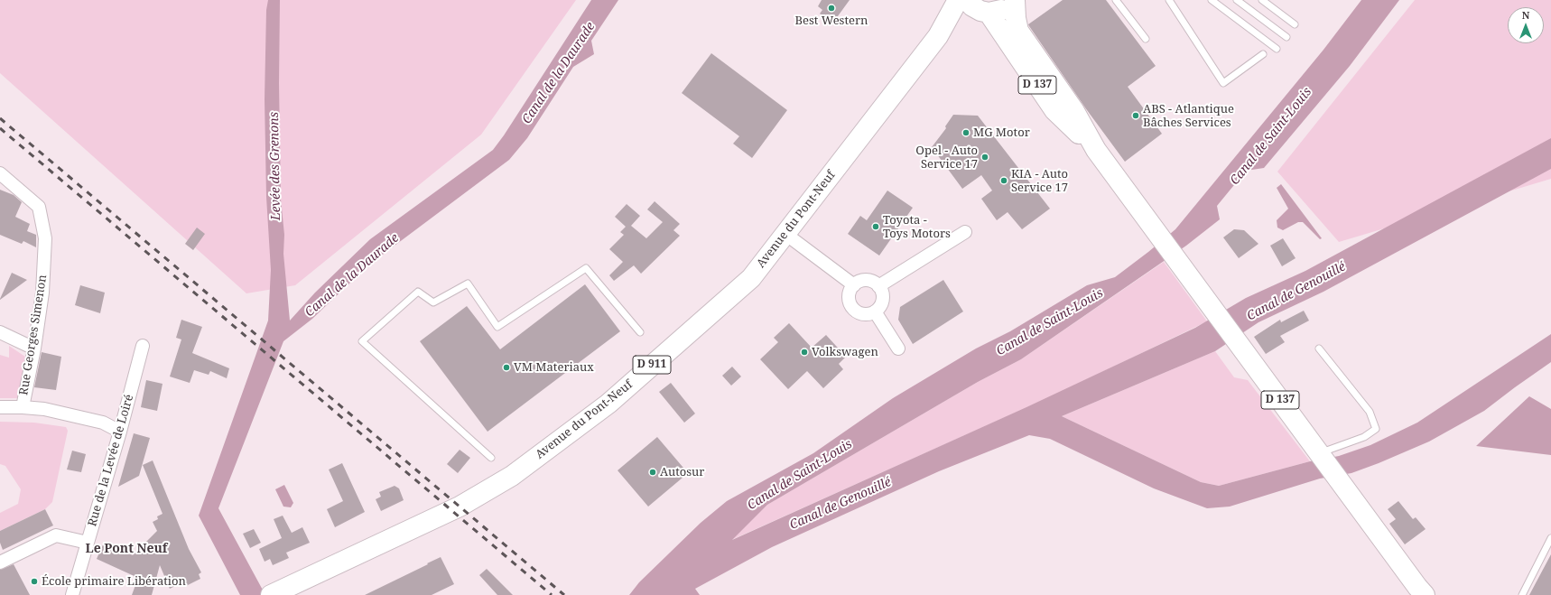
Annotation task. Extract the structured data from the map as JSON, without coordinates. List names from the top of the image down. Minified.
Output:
{"streets":{"main road":["D 137","Avenue du Pont-Neuf","D 911"],"street":["Rue Georges Simenon","Rue de la Levée de Loiré"]},"crossings":[["D 137","D 911"],["Avenue du Pont-Neuf","D 911"]],"districts":["Le Pont Neuf"],"water":["Canal de la Daurade","Canal de Saint-Louis","Levée des Grenons","Canal de Genouillé"],"places":["Best Western","ABS - Atlantique Bâches Services","MG Motor","Opel - Auto Service 17","KIA - Auto Service 17","Toyota - Toys Motors","Volkswagen","VM Materiaux","Autosur","École primaire Libération"],"north":"top"}
